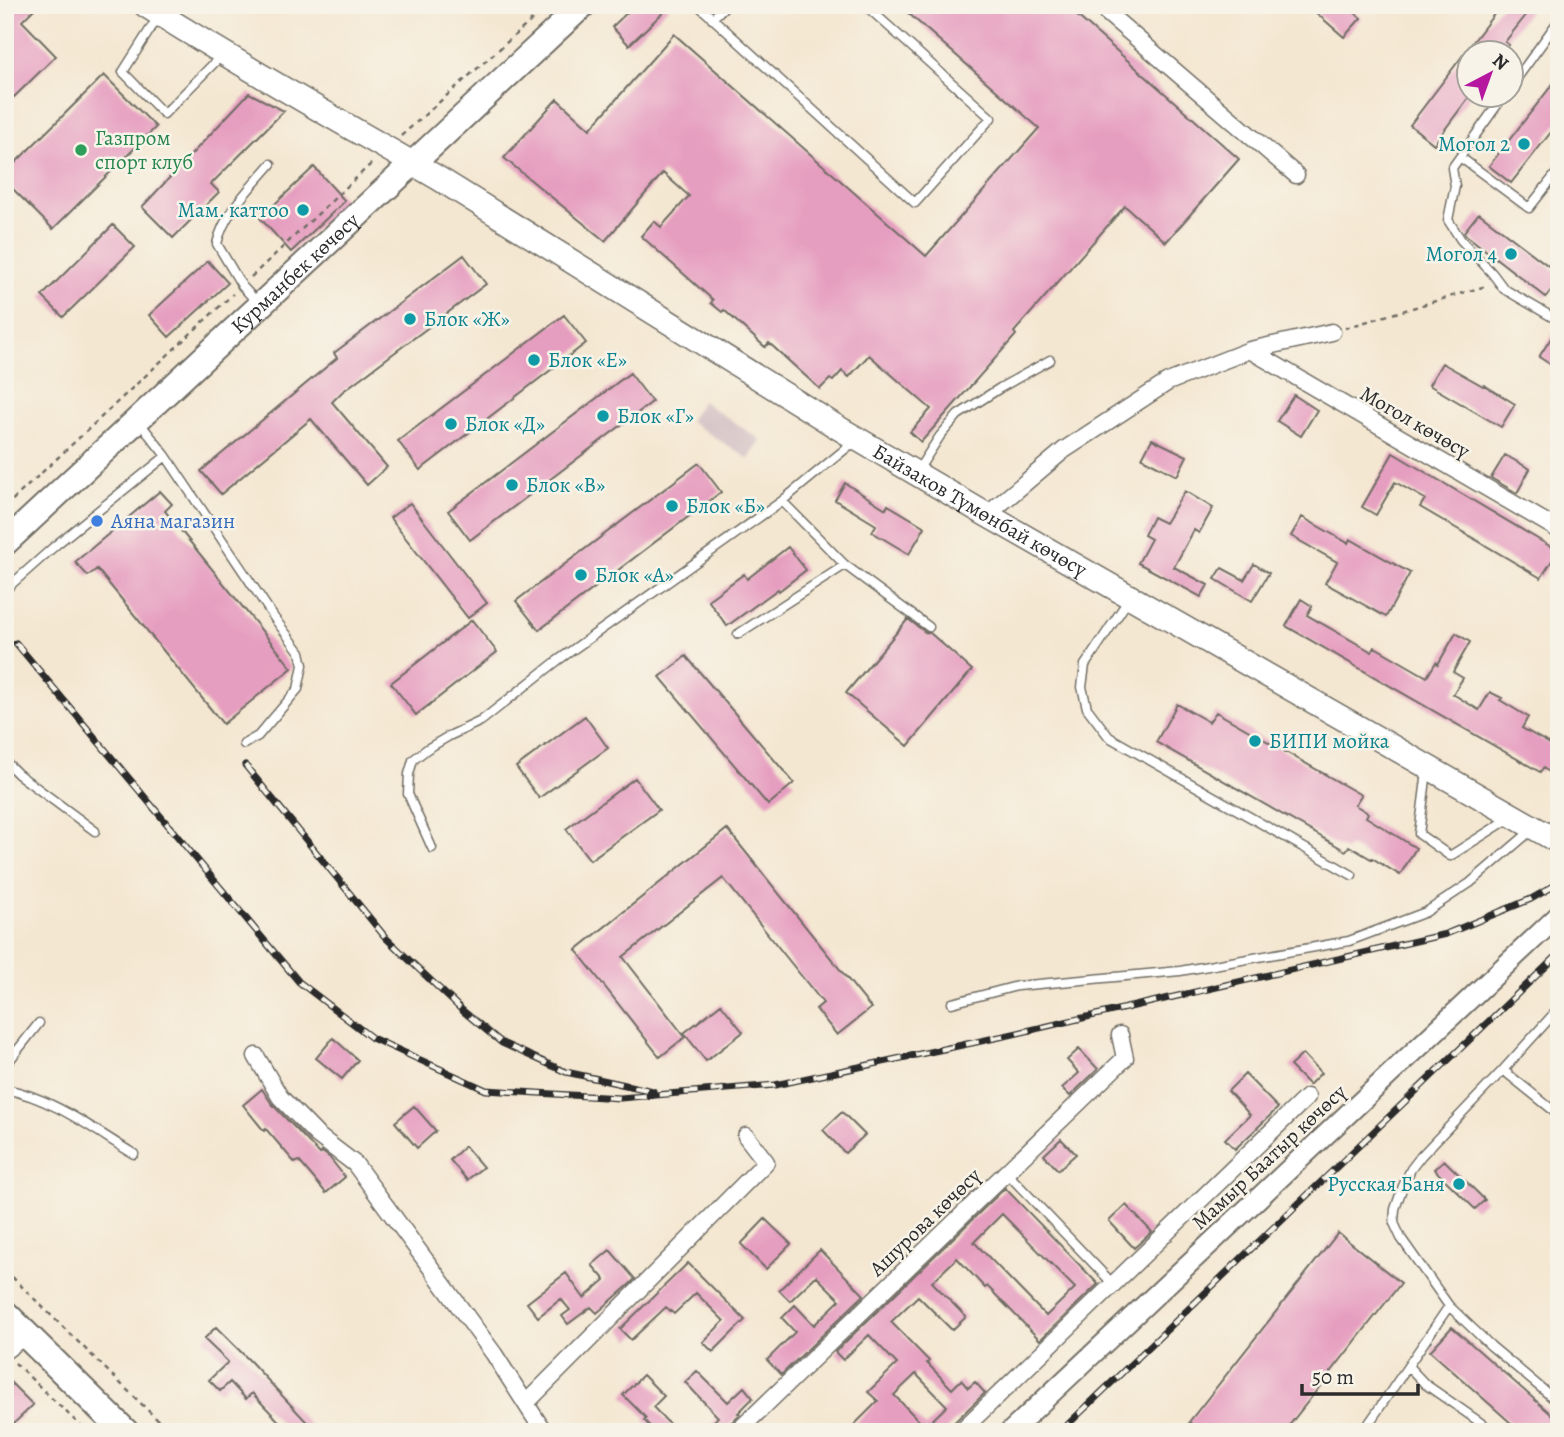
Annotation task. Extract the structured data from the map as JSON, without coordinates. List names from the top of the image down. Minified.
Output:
{"streets":{"main road":["Курманбек көчөсү","Байзаков Түмөнбай көчөсү"],"street":["Могол көчөсү","Мамыр Баатыр көчөсү","Ашурова көчөсү"]},"crossings":[["Курманбек көчөсү","Байзаков Түмөнбай көчөсү"]],"places":["Могол 2","Газпром спорт клуб","Мам. каттоо","Могол 4","Блок «Ж»","Блок «Е»","Блок «Г»","Блок «Д»","Блок «В»","Блок «Б»","Аяна магазин","Блок «А»","БИПИ мойка","Русская Баня"],"scale_bar":"50 m","north":"top right"}
